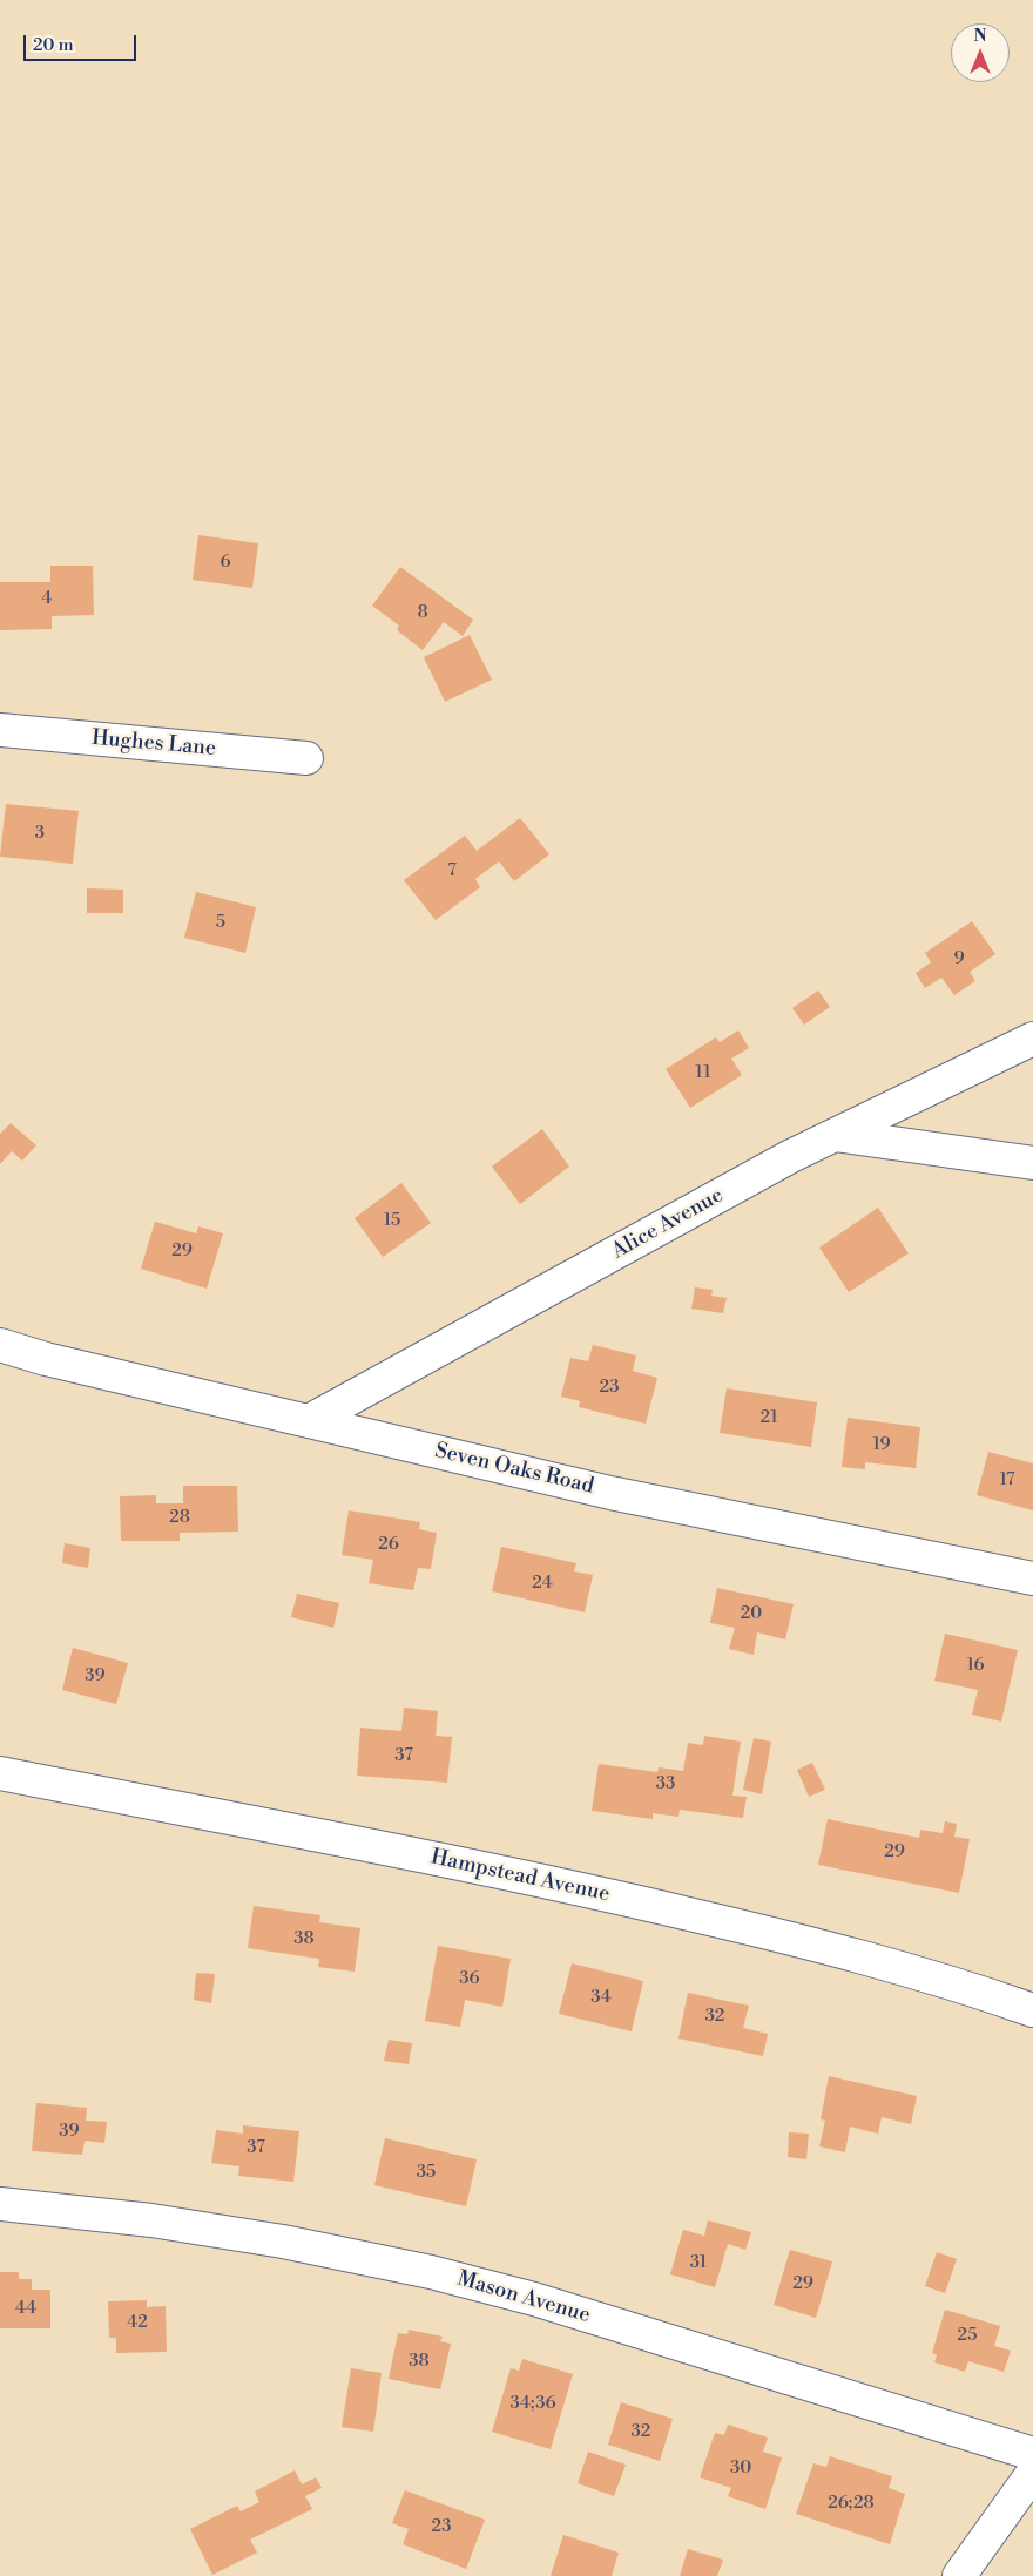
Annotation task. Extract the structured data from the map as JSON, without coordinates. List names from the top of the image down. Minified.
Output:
{"streets":{"street":["Hughes Lane","Alice Avenue","Seven Oaks Road","Hampstead Avenue","Mason Avenue"]},"crossings":[["Alice Avenue","Seven Oaks Road"]],"house_numbers":["6","4","8","3","7","5","9","11","15","29","23","21","19","17","28","26","24","20","16","39","37","33","29","38","36","34","32","39","37","35","31","29","44","42","25","38","34;36","32","30","26;28","23"],"scale_bar":"20 m","north":"top"}
